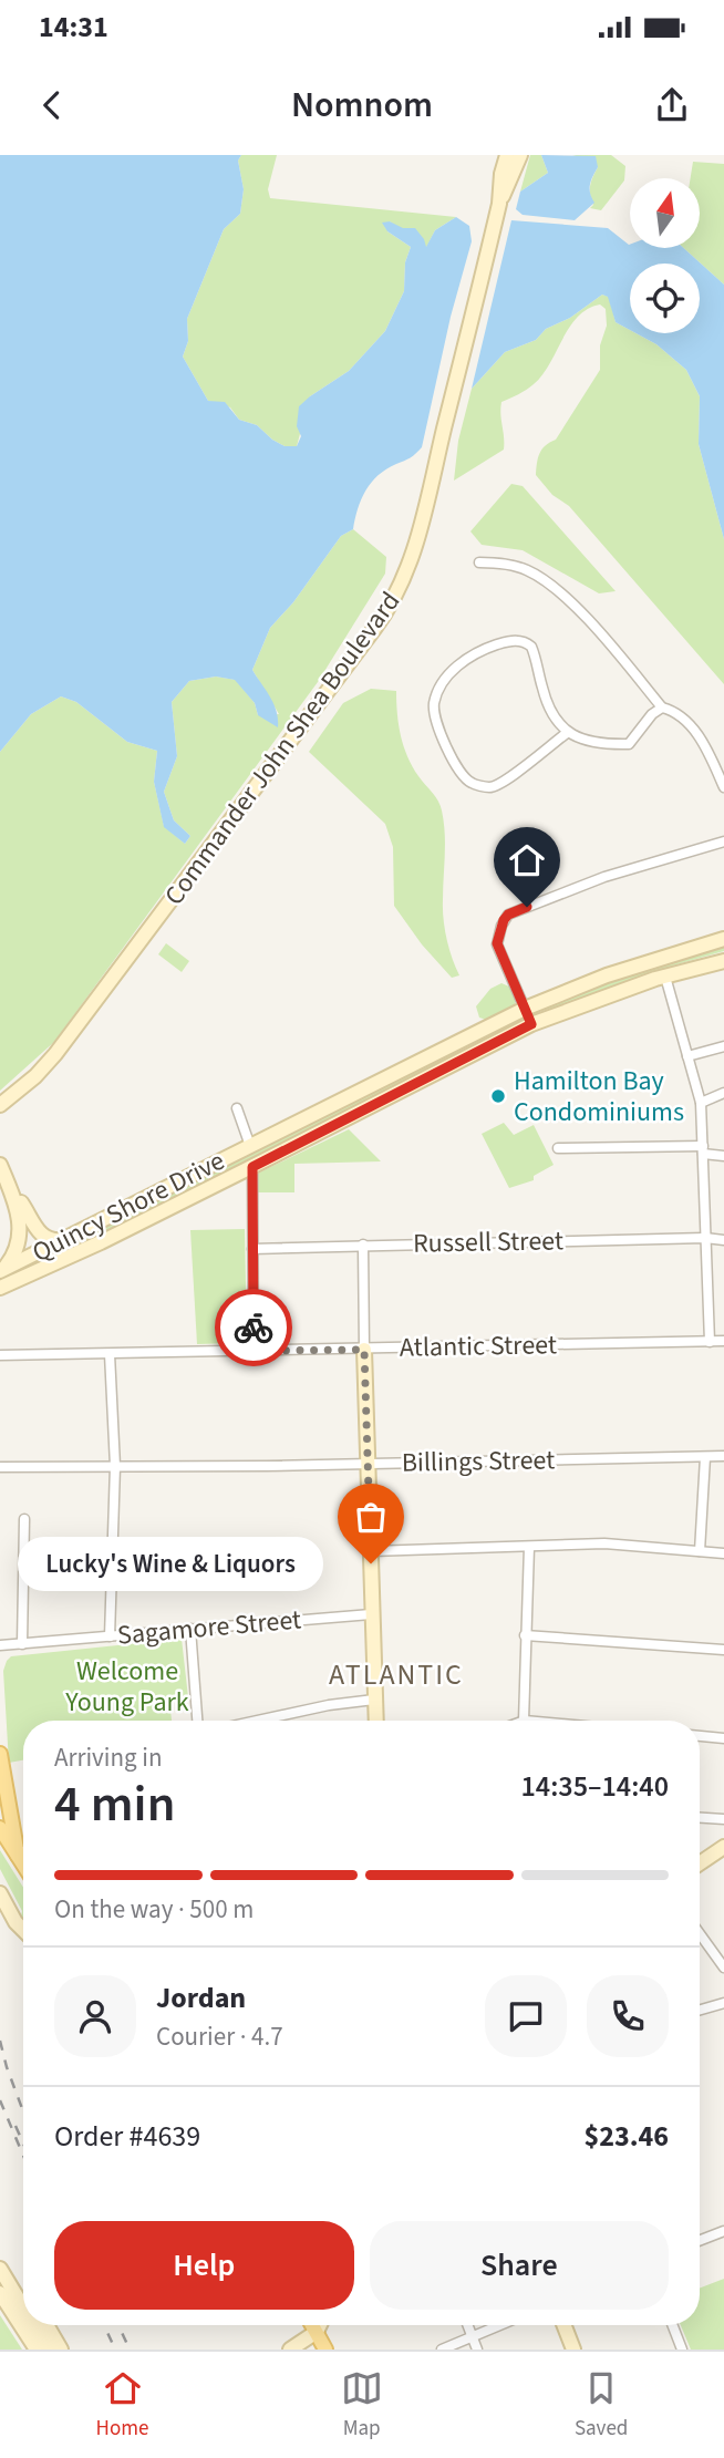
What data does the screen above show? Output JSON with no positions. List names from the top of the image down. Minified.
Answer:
{"streets":{"main road":["Commander John Shea Boulevard","Quincy Shore Drive"],"street":["Russell Street","Atlantic Street","Billings Street","Sagamore Street"]},"districts":["ATLANTIC"],"parks":["Welcome Young Park"],"places":["Hamilton Bay Condominiums","Lucky's Wine & Liquors"],"north":"top","page":{"status":"14:31","header":"Nomnom","bubble":"Lucky's Wine & Liquors","heading":["4 min","Arriving in","14:35–14:40"],"panel":["Jordan","Courier · 4.7","Order #4639","$23.46"],"bar":"On the way · 500 m","buttons":["Help","Share"],"tabs":["Home","Map","Saved"]}}
